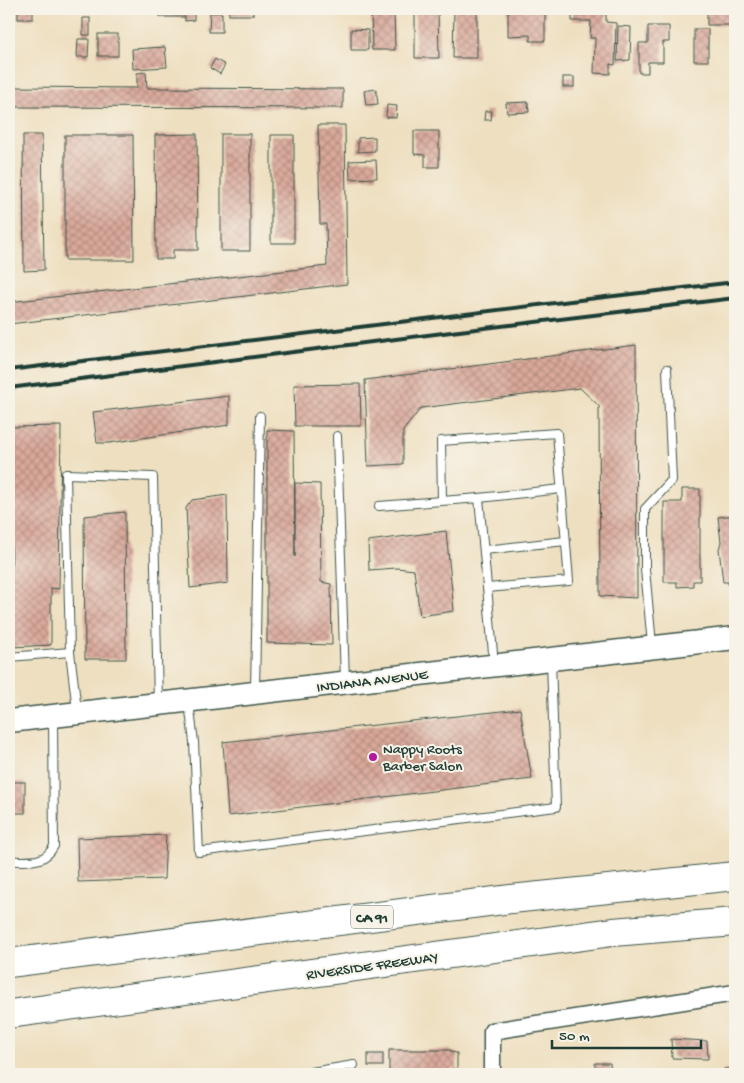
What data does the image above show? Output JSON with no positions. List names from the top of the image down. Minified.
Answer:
{"streets":{"highway":["CA 91","RIVERSIDE FREEWAY"],"main road":["INDIANA AVENUE"]},"places":["Nappy Roots Barber Salon"],"scale_bar":"50 m"}
